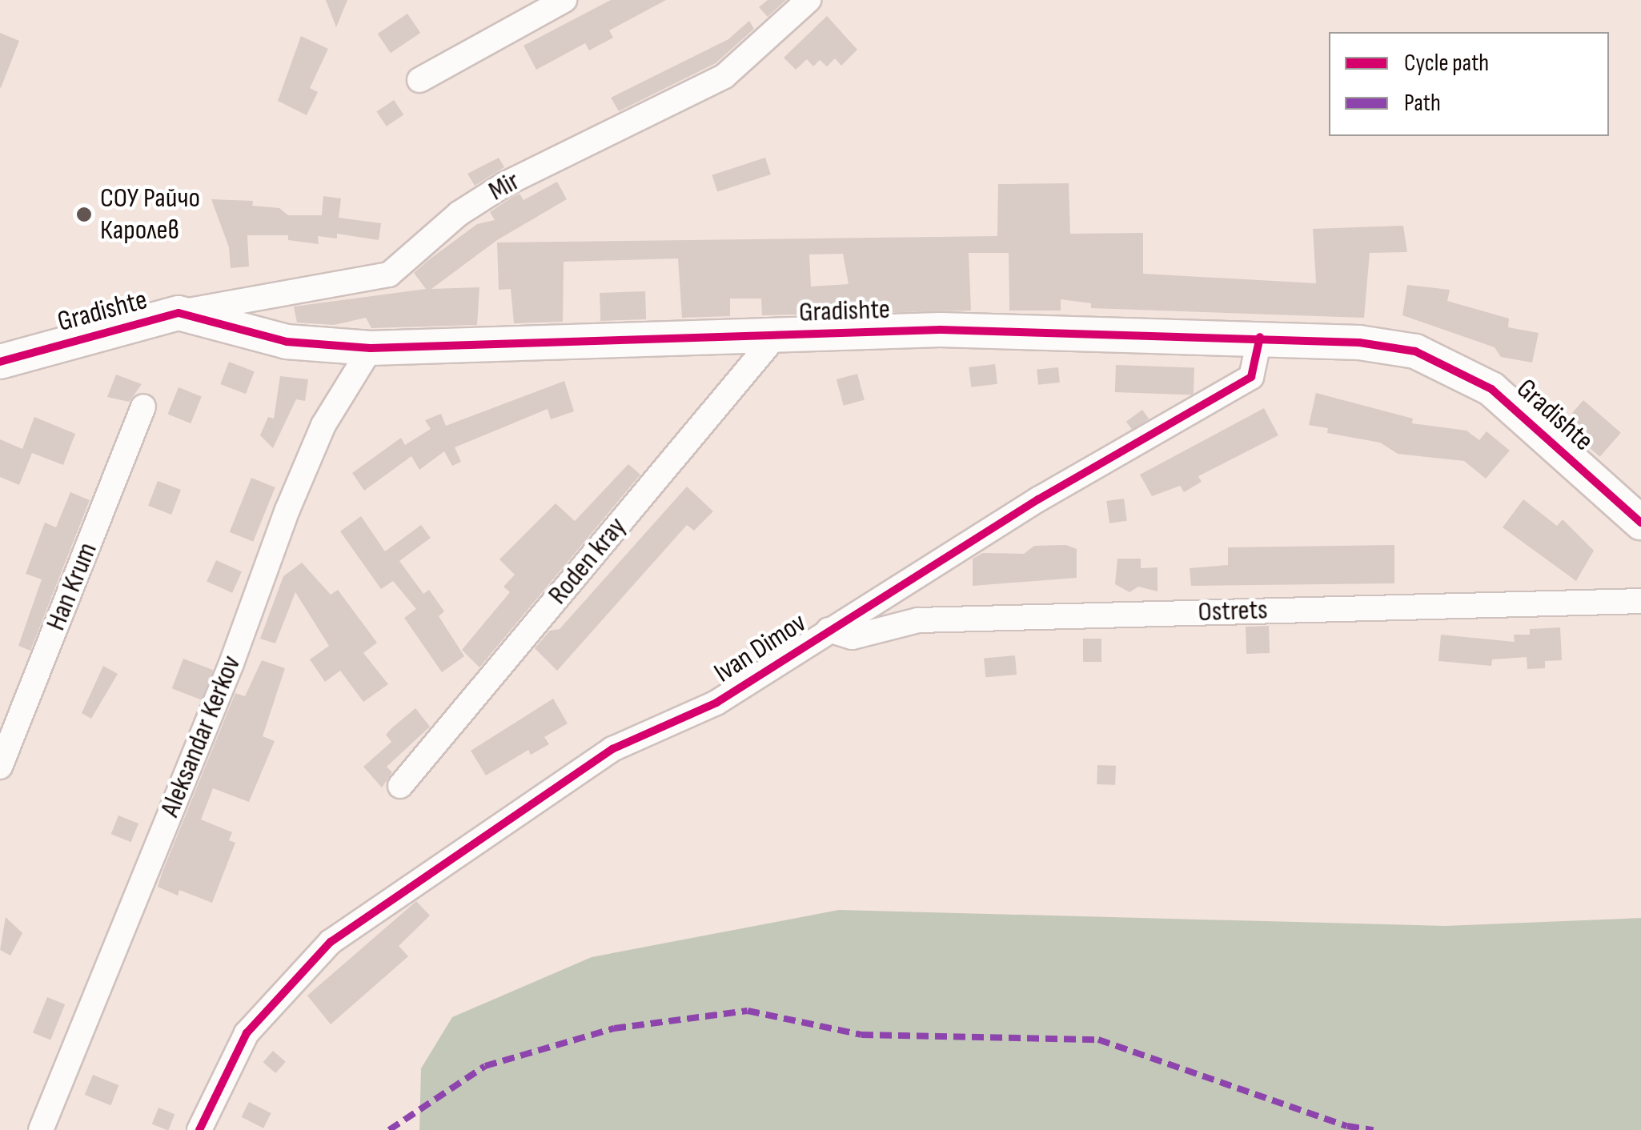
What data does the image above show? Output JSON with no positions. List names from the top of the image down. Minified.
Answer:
{"streets":{"street":["Mir","Gradishte","Roden kray","Han Krum","Ostrets","Ivan Dimov","Aleksandar Kerkov"]},"crossings":[["Mir","Gradishte"],["Gradishte","Roden kray"],["Gradishte","Ivan Dimov"],["Gradishte","Aleksandar Kerkov"],["Ostrets","Ivan Dimov"]],"places":["СОУ Райчо Каролев"],"legend":["Cycle path","Path"]}
